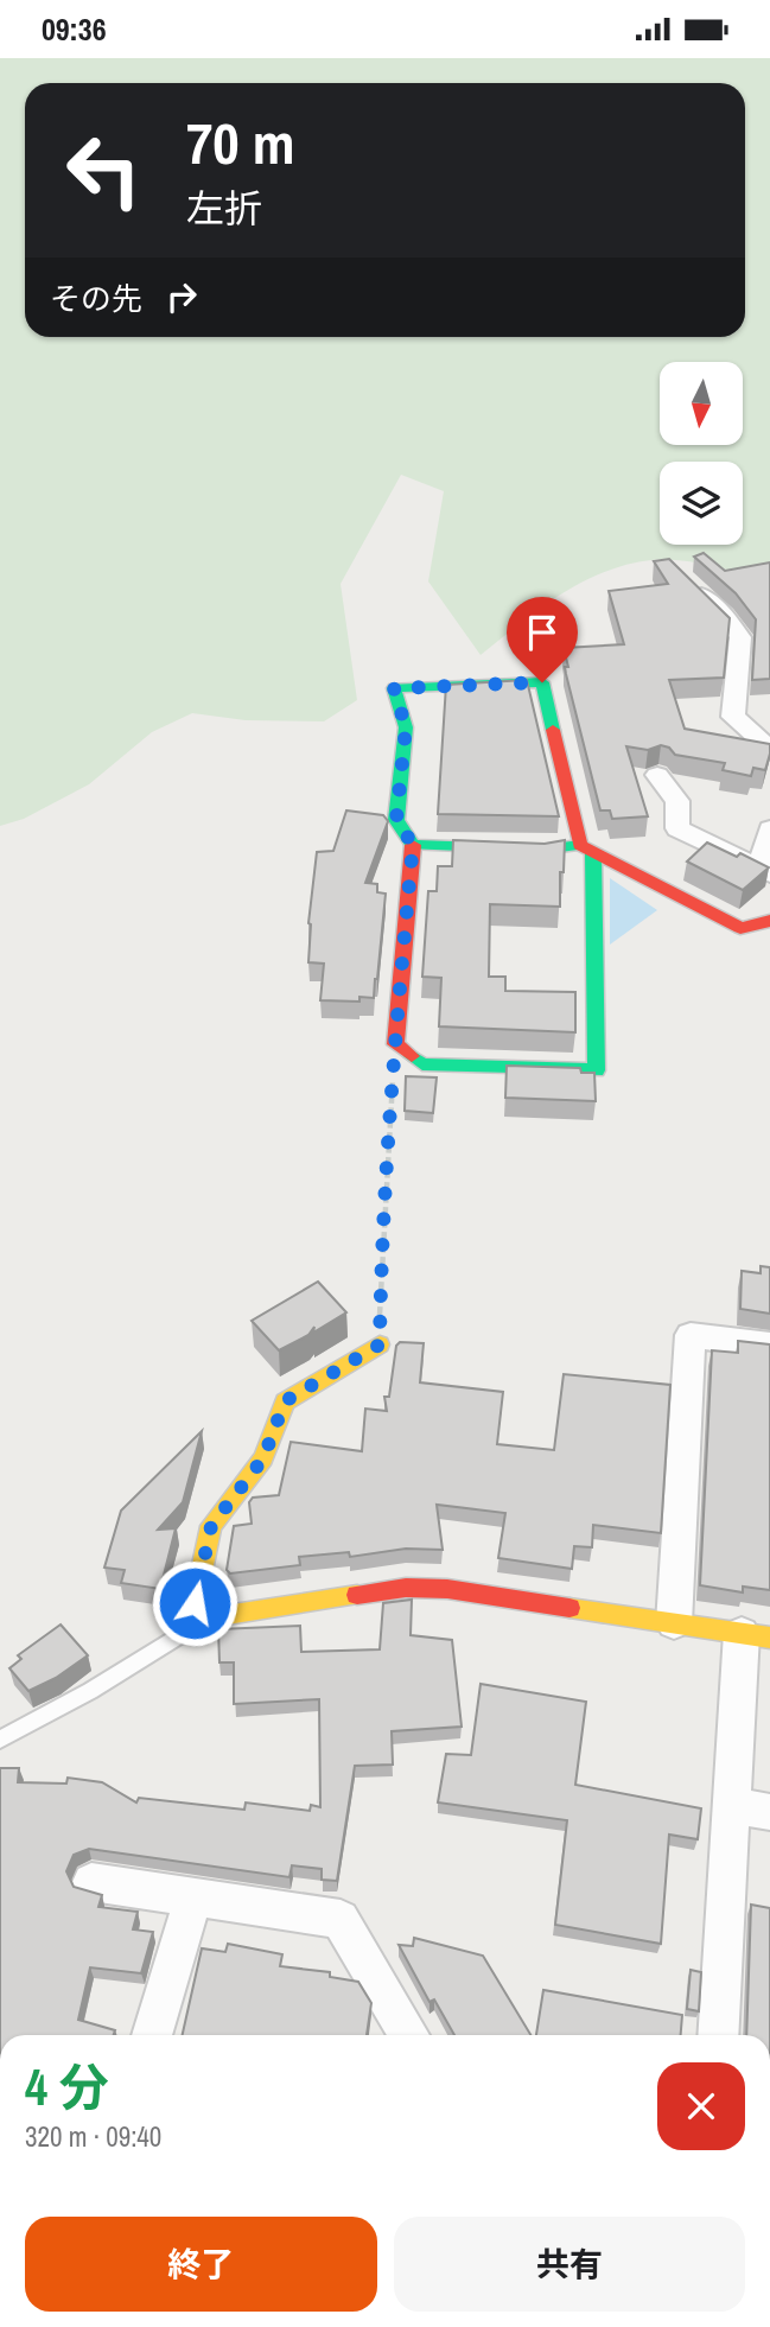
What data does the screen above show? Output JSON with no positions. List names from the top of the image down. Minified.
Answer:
{"north":"bottom","page":{"status":"09:36","turn":["70 m","左折"],"then":"その先","heading":["4 分","320 m · 09:40"],"buttons":["終了","共有"]}}
